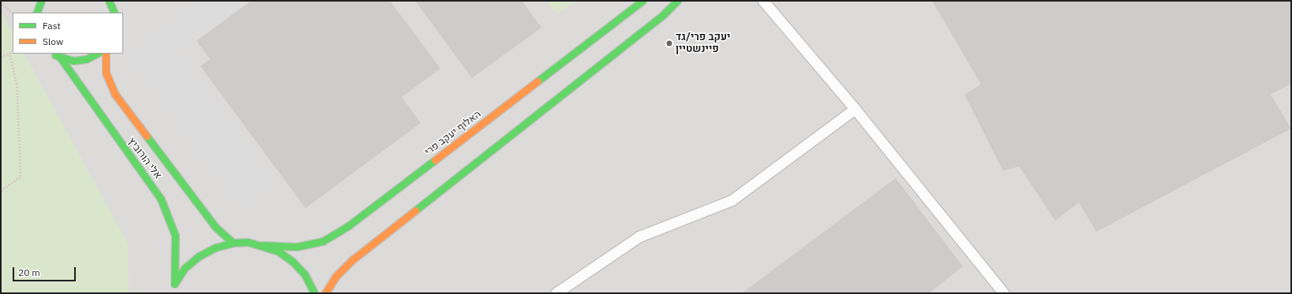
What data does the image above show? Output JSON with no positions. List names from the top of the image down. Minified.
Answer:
{"streets":{"street":["האלוף יעקב פרי","אלי הורוביץ"]},"crossings":[["האלוף יעקב פרי","אלי הורוביץ"]],"places":["יעקב פרי/גד פיינשטיין"],"legend":["Fast","Slow"],"scale_bar":"20 m"}
